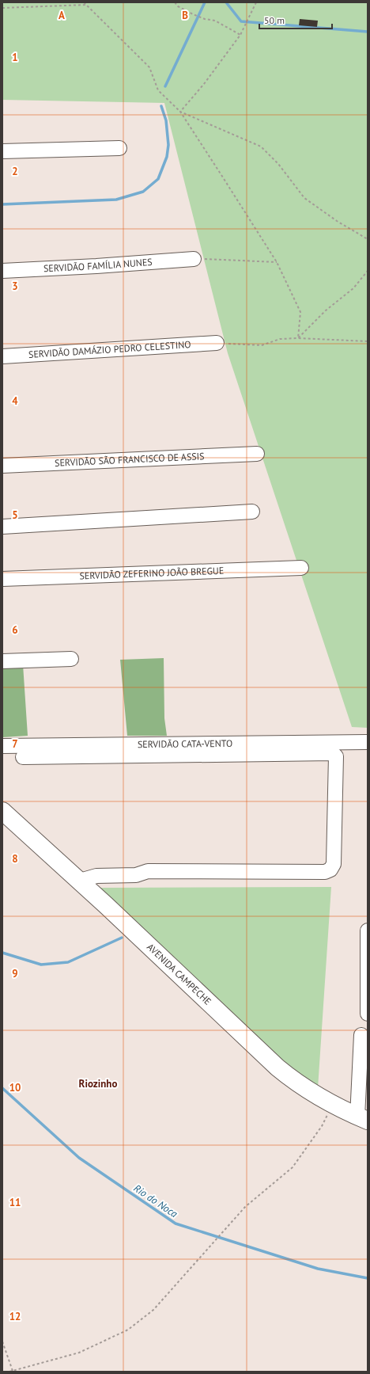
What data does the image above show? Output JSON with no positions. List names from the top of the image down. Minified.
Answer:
{"streets":{"main road":["AVENIDA CAMPECHE"],"street":["SERVIDÃO FAMÍLIA NUNES","SERVIDÃO DAMÁZIO PEDRO CELESTINO","SERVIDÃO SÃO FRANCISCO DE ASSIS","SERVIDÃO ZEFERINO JOÃO BREGUE","SERVIDÃO CATA-VENTO"]},"districts":["Riozinho"],"water":["Rio do Noca"],"scale_bar":"50 m","grid":{"columns":["A","B"],"rows":["1","2","3","4","5","6","7","8","9","10","11","12"]}}
